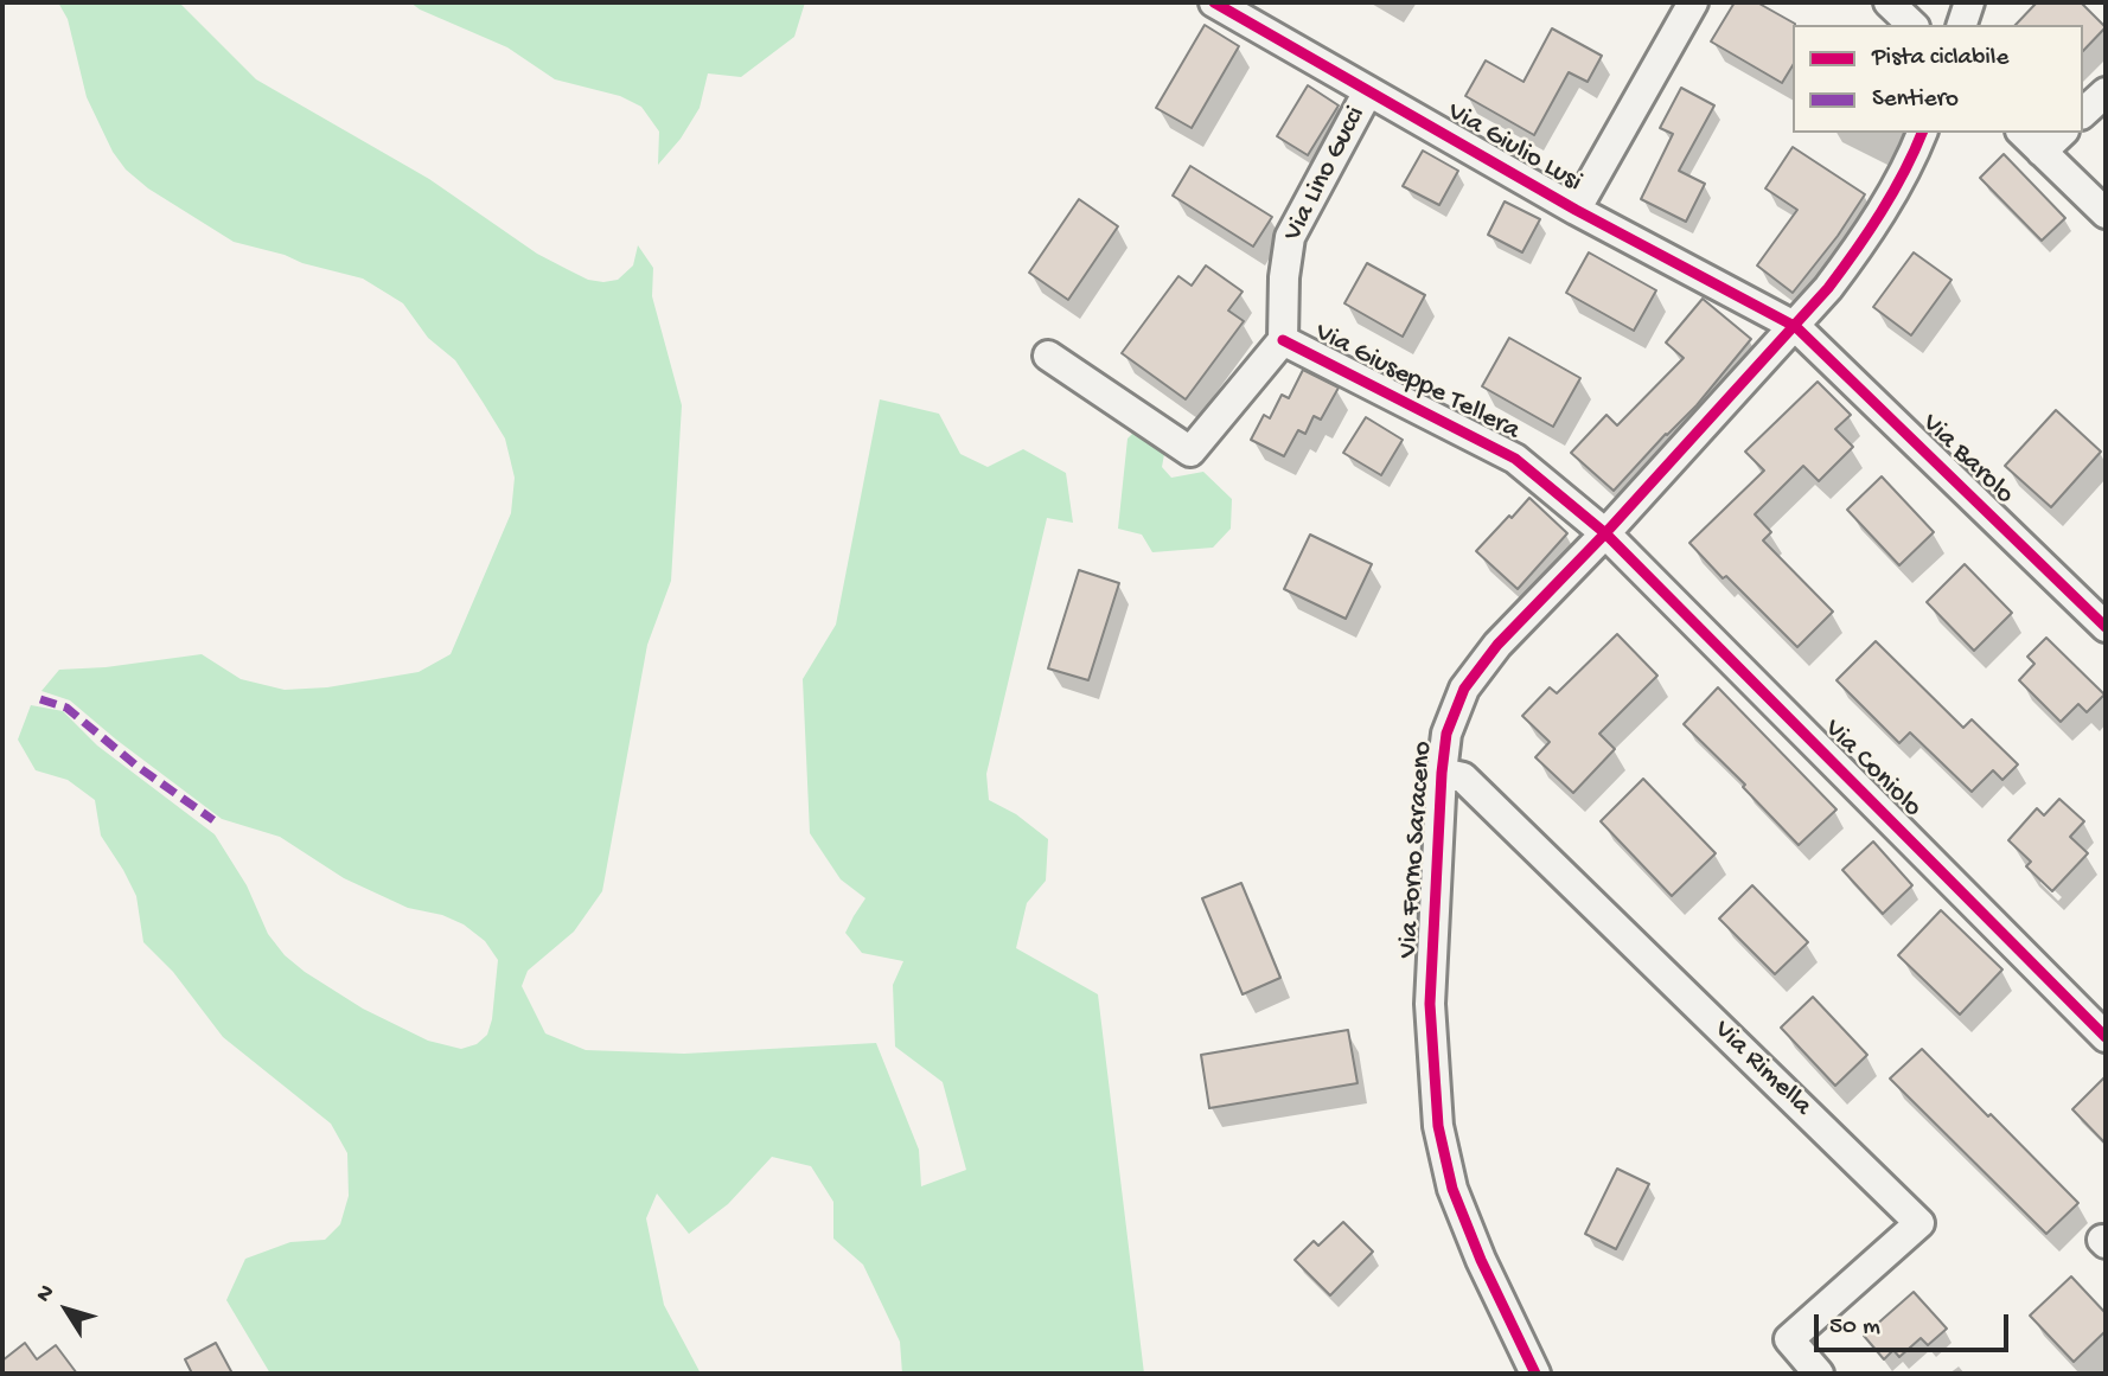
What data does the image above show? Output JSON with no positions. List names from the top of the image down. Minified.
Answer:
{"streets":{"street":["Via Giulio Lusi","Via Lino Gucci","Via Giuseppe Tellera","Via Barolo","Via Coniolo","Via Forno Saraceno","Via Rimella"]},"crossings":[["Via Giulio Lusi","Via Lino Gucci"],["Via Giulio Lusi","Via Barolo"],["Via Giulio Lusi","Via Forno Saraceno"],["Via Lino Gucci","Via Giuseppe Tellera"],["Via Giuseppe Tellera","Via Coniolo"],["Via Giuseppe Tellera","Via Forno Saraceno"],["Via Barolo","Via Forno Saraceno"],["Via Coniolo","Via Forno Saraceno"],["Via Forno Saraceno","Via Rimella"]],"legend":["Pista ciclabile","Sentiero"],"scale_bar":"50 m","north":"top left"}
